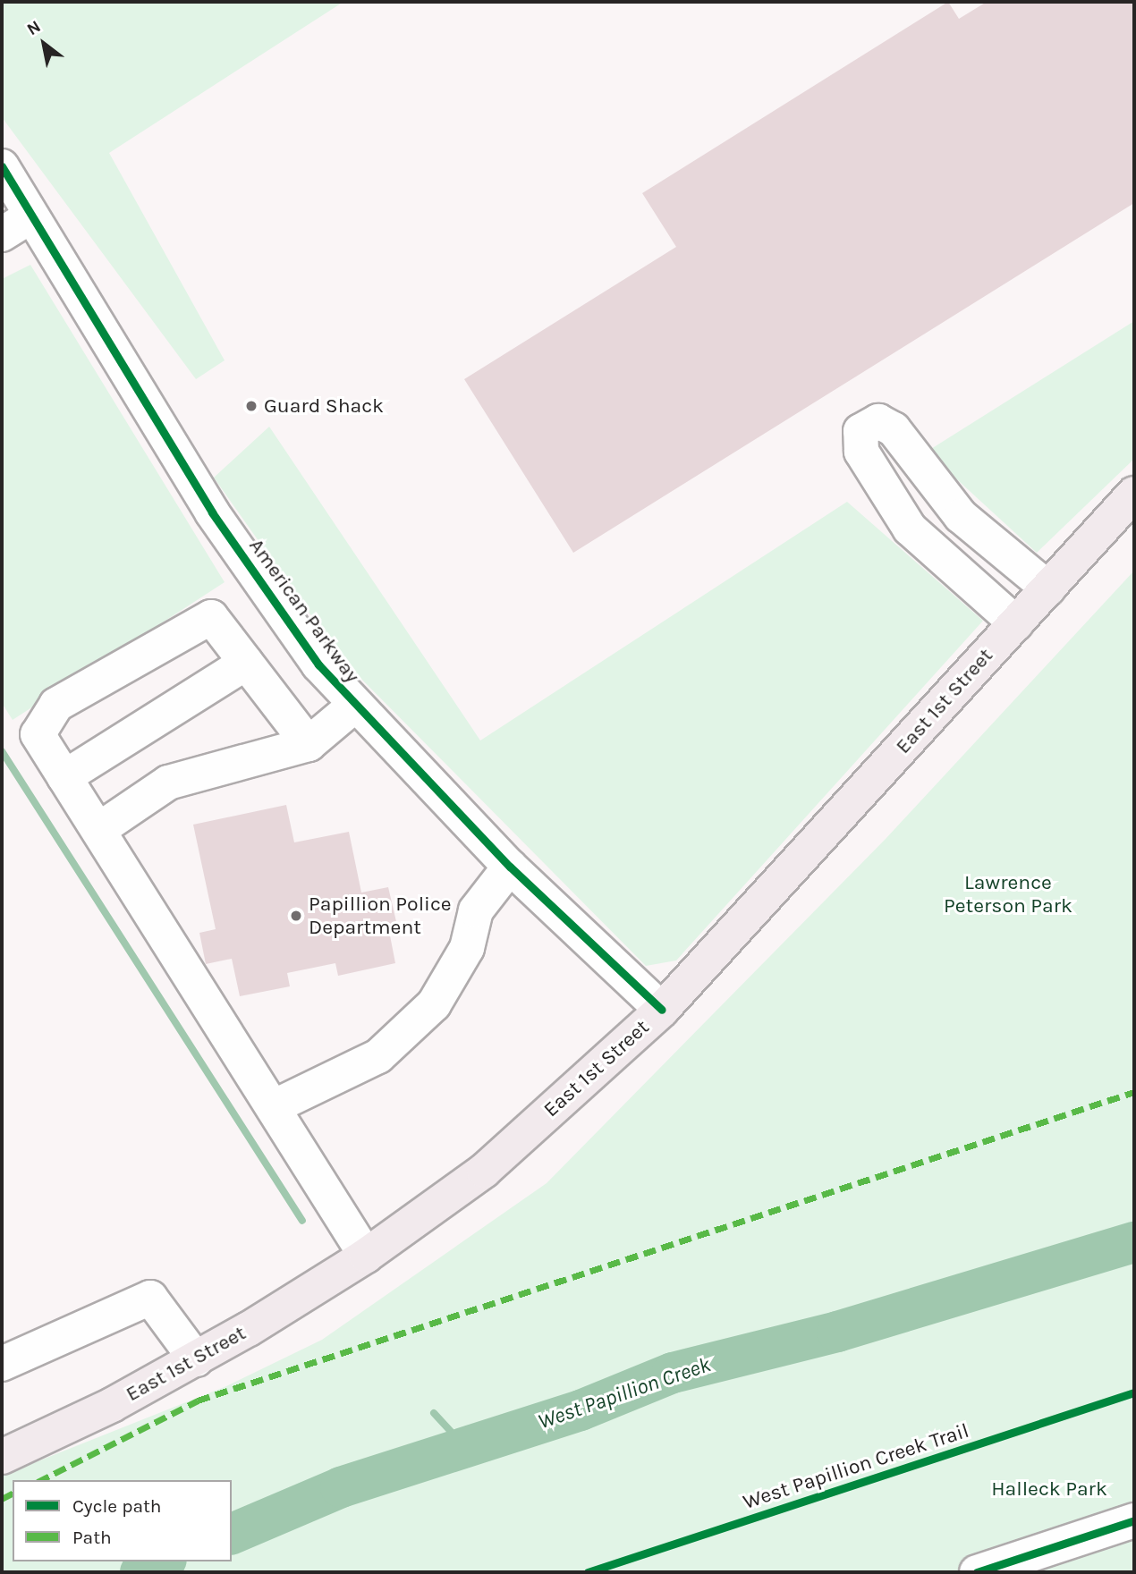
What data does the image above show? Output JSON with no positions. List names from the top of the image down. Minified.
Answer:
{"streets":{"main road":["East 1st Street"],"street":["American Parkway"],"cycle path":["West Papillion Creek Trail"]},"crossings":[["American Parkway","East 1st Street"]],"water":["West Papillion Creek"],"parks":["Lawrence Peterson Park","Halleck Park"],"places":["Guard Shack","Papillion Police Department"],"legend":["Cycle path","Path"],"north":"top left"}
